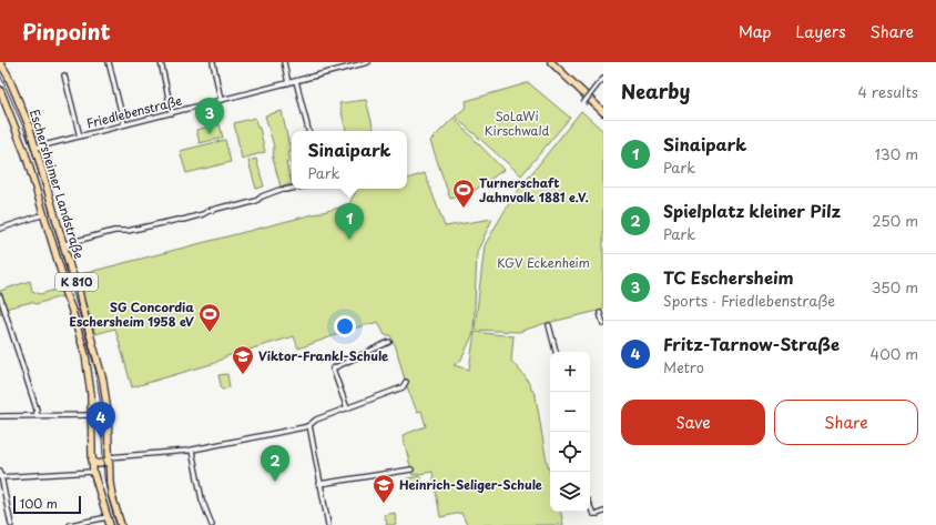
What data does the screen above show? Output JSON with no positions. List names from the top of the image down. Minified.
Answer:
{"streets":{"main road":["Eschersheimer Landstraße","K 810"],"street":["Friedlebenstraße"]},"crossings":[["Friedlebenstraße","Eschersheimer Landstraße"]],"parks":["SoLaWi Kirschwald","KGV Eckenheim"],"places":{"sports":["Turnerschaft Jahnvolk 1881 e.V.","SG Concordia Eschersheim 1958 eV"],"school or university":["Viktor-Frankl-Schule","Heinrich-Seliger-Schule"]},"scale_bar":"100 m","page":{"header":"Pinpoint","nav":["Map","Layers","Share"],"heading":["Nearby","4 results"],"pins":["3","1","4","2"],"list":[{"mark":"1","name":"Sinaipark","note":"Park","value":"130 m"},{"mark":"2","name":"Spielplatz kleiner Pilz","note":"Park","value":"250 m"},{"mark":"3","name":"TC Eschersheim","note":"Sports · Friedlebenstraße","value":"350 m"},{"mark":"4","name":"Fritz-Tarnow-Straße","note":"Metro","value":"400 m"}],"popup":["Sinaipark","Park"],"map_buttons":["+","−"],"buttons":["Save","Share"],"scale":"100 m"}}
